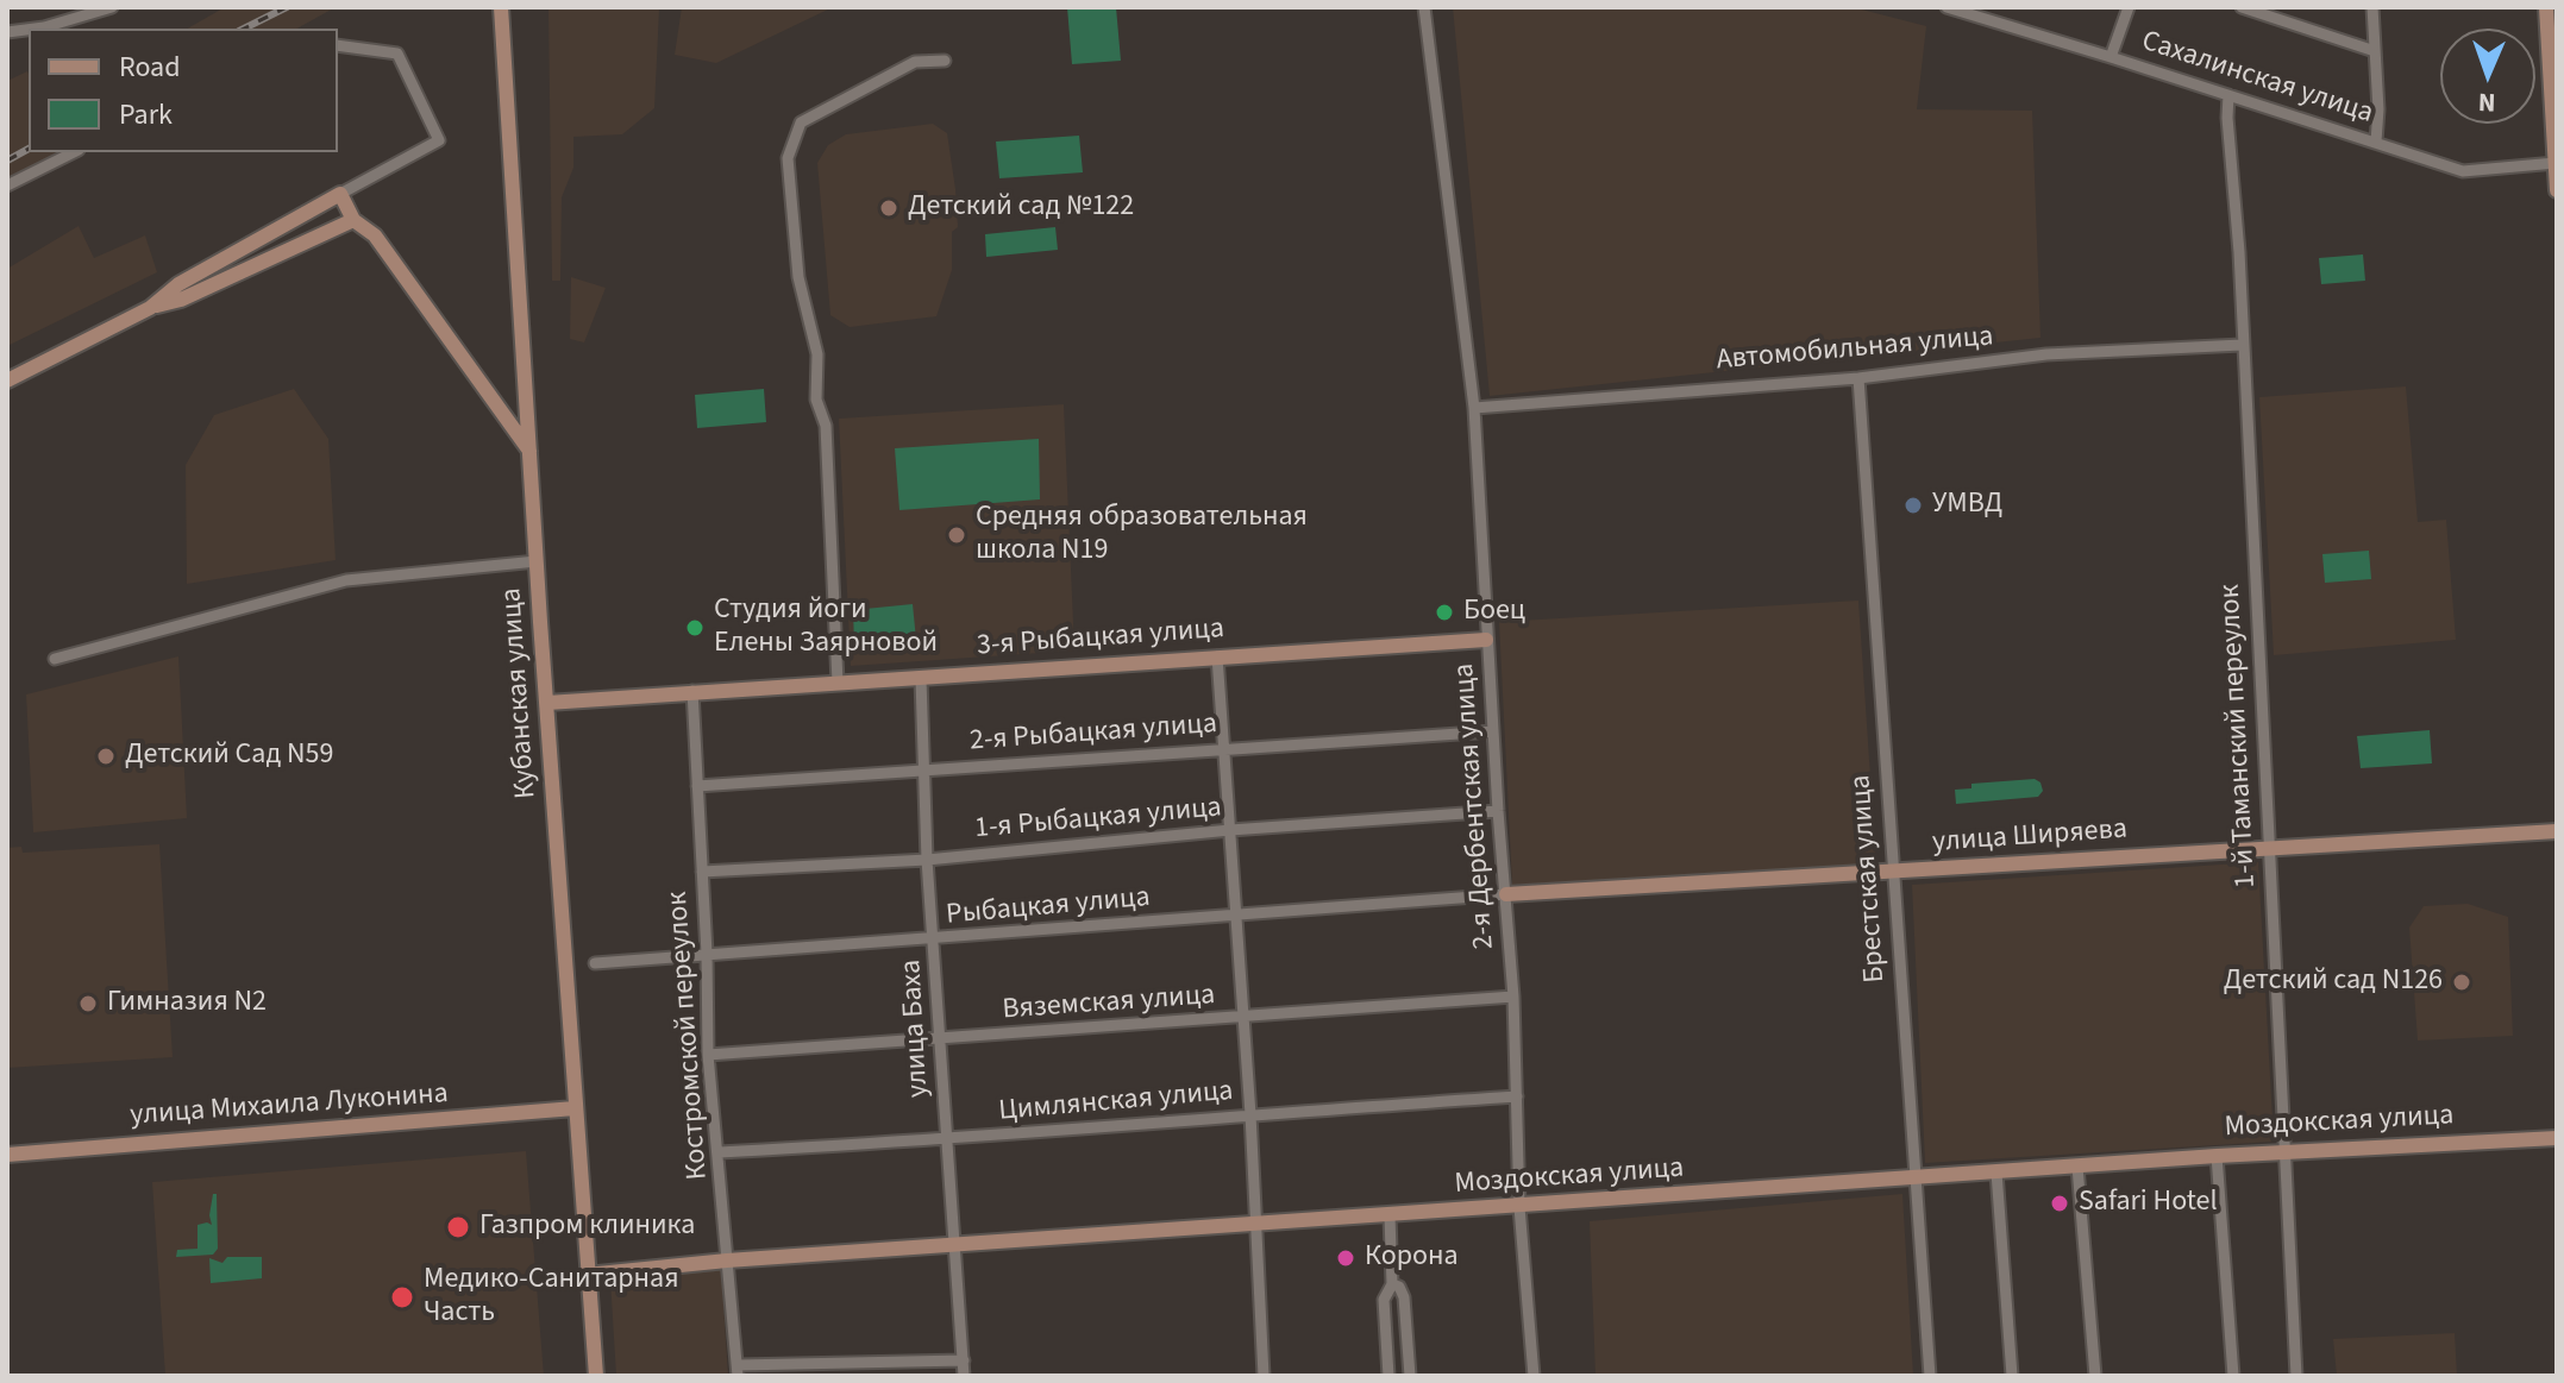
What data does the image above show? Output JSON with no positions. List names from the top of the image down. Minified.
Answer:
{"streets":{"main road":["3-я Рыбацкая улица","Кубанская улица","улица Ширяева","улица Михаила Луконина","Моздокская улица"],"street":["Сахалинская улица","Автомобильная улица","2-я Рыбацкая улица","1-й Таманский переулок","2-я Дербентская улица","1-я Рыбацкая улица","Брестская улица","Рыбацкая улица","Вяземская улица","улица Баха","Костромской переулок","Цимлянская улица"]},"crossings":[["Сахалинская улица","1-й Таманский переулок"],["Автомобильная улица","1-й Таманский переулок"],["Автомобильная улица","2-я Дербентская улица"],["Автомобильная улица","Брестская улица"],["3-я Рыбацкая улица","Кубанская улица"],["3-я Рыбацкая улица","2-я Дербентская улица"],["3-я Рыбацкая улица","улица Баха"],["3-я Рыбацкая улица","Костромской переулок"],["Кубанская улица","улица Михаила Луконина"],["Кубанская улица","Моздокская улица"],["2-я Рыбацкая улица","2-я Дербентская улица"],["2-я Рыбацкая улица","улица Баха"],["2-я Рыбацкая улица","Костромской переулок"],["1-й Таманский переулок","улица Ширяева"],["1-й Таманский переулок","Моздокская улица"],["2-я Дербентская улица","1-я Рыбацкая улица"],["2-я Дербентская улица","улица Ширяева"],["2-я Дербентская улица","Рыбацкая улица"],["2-я Дербентская улица","Вяземская улица"],["2-я Дербентская улица","Цимлянская улица"],["2-я Дербентская улица","Моздокская улица"],["1-я Рыбацкая улица","улица Баха"],["1-я Рыбацкая улица","Костромской переулок"],["улица Ширяева","Брестская улица"],["улица Ширяева","Рыбацкая улица"],["Брестская улица","Моздокская улица"],["Рыбацкая улица","улица Баха"],["Рыбацкая улица","Костромской переулок"],["Вяземская улица","улица Баха"],["Вяземская улица","Костромской переулок"],["улица Баха","Цимлянская улица"],["улица Баха","Моздокская улица"],["Костромской переулок","Цимлянская улица"],["Костромской переулок","Моздокская улица"]],"places":["Детский сад №122","УМВД","Средняя образовательная школа N19","Боец","Студия йоги Елены Заярновой","Детский Сад N59","Детский сад N126","Гимназия N2","Safari Hotel","Газпром клиника","Корона","Медико-Санитарная Часть"],"legend":["Road","Park"],"north":"bottom"}
